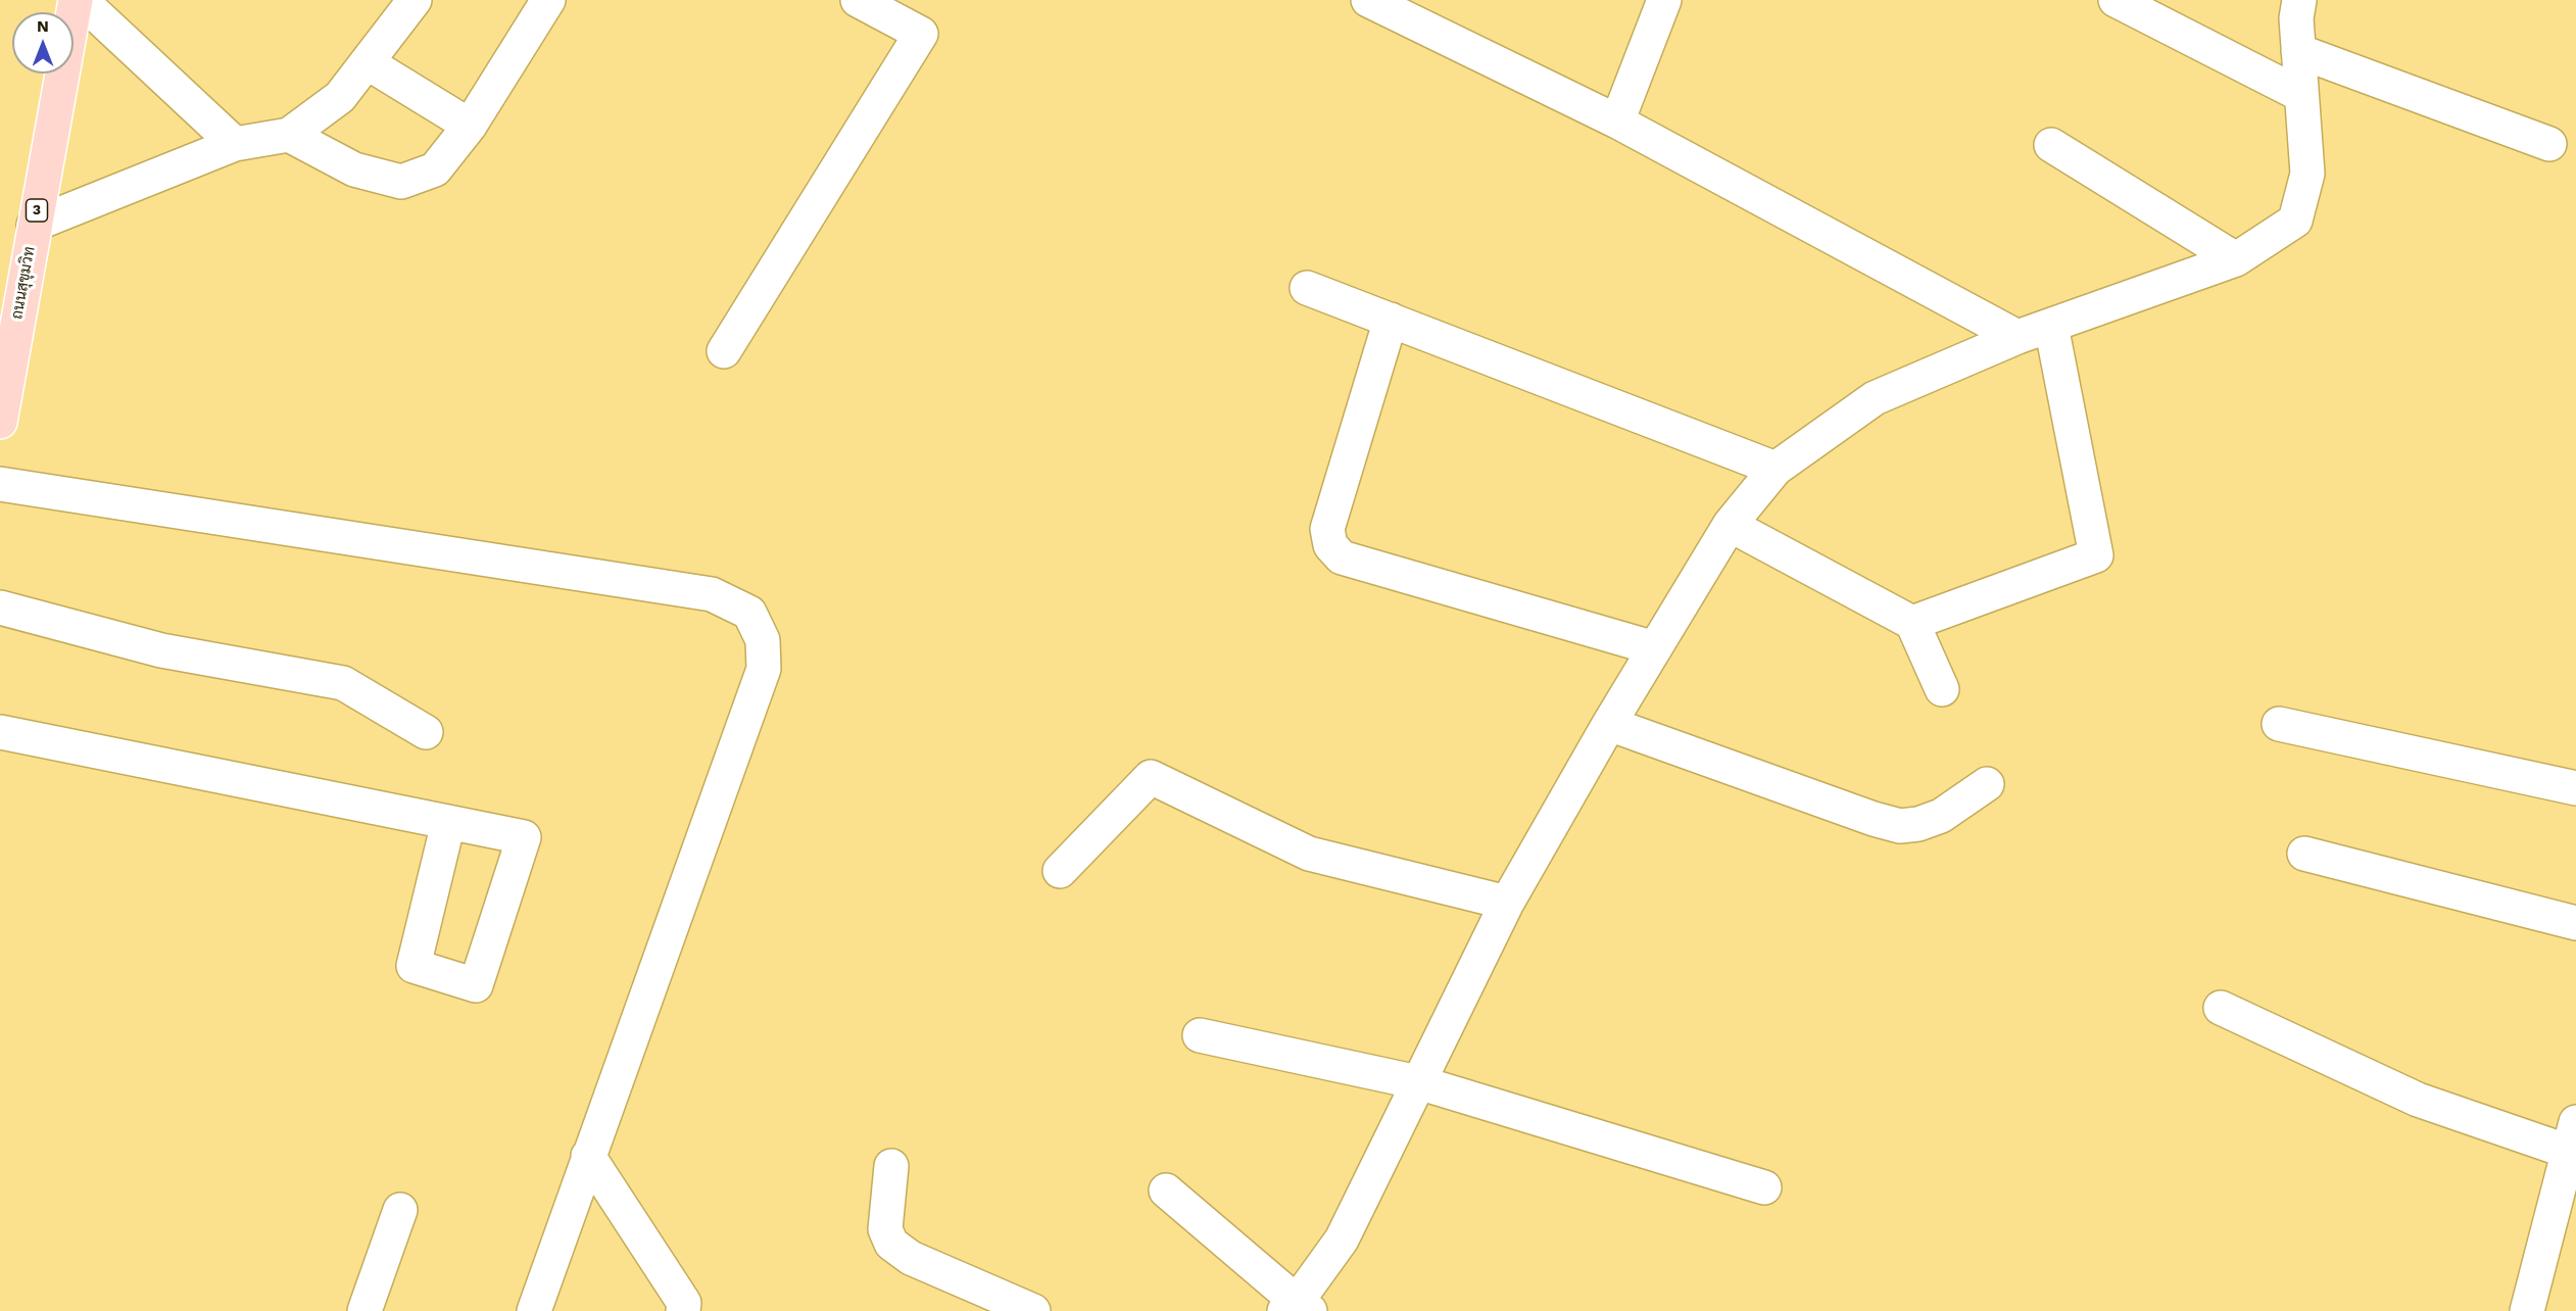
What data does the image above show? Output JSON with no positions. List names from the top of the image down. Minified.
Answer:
{"streets":{"main road":["3","ถนนสุขุมวิท"]},"north":"top"}
